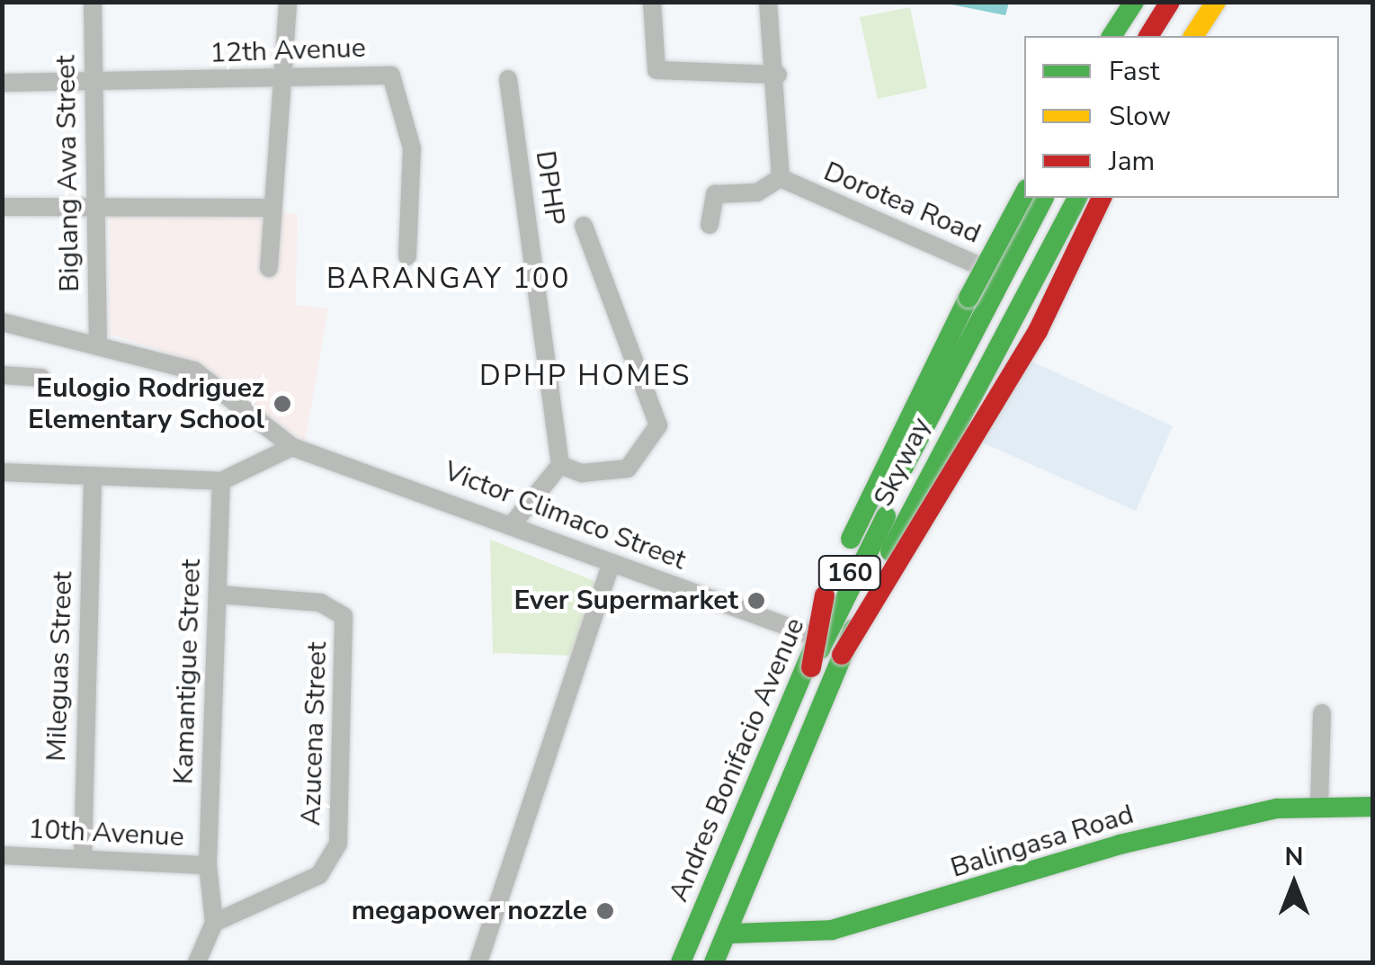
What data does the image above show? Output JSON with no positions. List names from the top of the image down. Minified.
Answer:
{"streets":{"main road":["Skyway","160","Andres Bonifacio Avenue","Balingasa Road"],"street":["12th Avenue","Biglang Awa Street","DPHP","Dorotea Road","Victor Climaco Street","Mileguas Street","Kamantigue Street","Azucena Street","10th Avenue"]},"crossings":[["12th Avenue","Biglang Awa Street"],["Biglang Awa Street","Victor Climaco Street"],["Dorotea Road","Andres Bonifacio Avenue"],["Skyway","160"],["Victor Climaco Street","Andres Bonifacio Avenue"],["160","Balingasa Road"],["Mileguas Street","10th Avenue"],["Kamantigue Street","Azucena Street"],["Kamantigue Street","10th Avenue"]],"districts":["BARANGAY 100","DPHP HOMES"],"places":["Eulogio Rodriguez Elementary School","Ever Supermarket","megapower nozzle"],"legend":["Fast","Slow","Jam"],"north":"top"}
